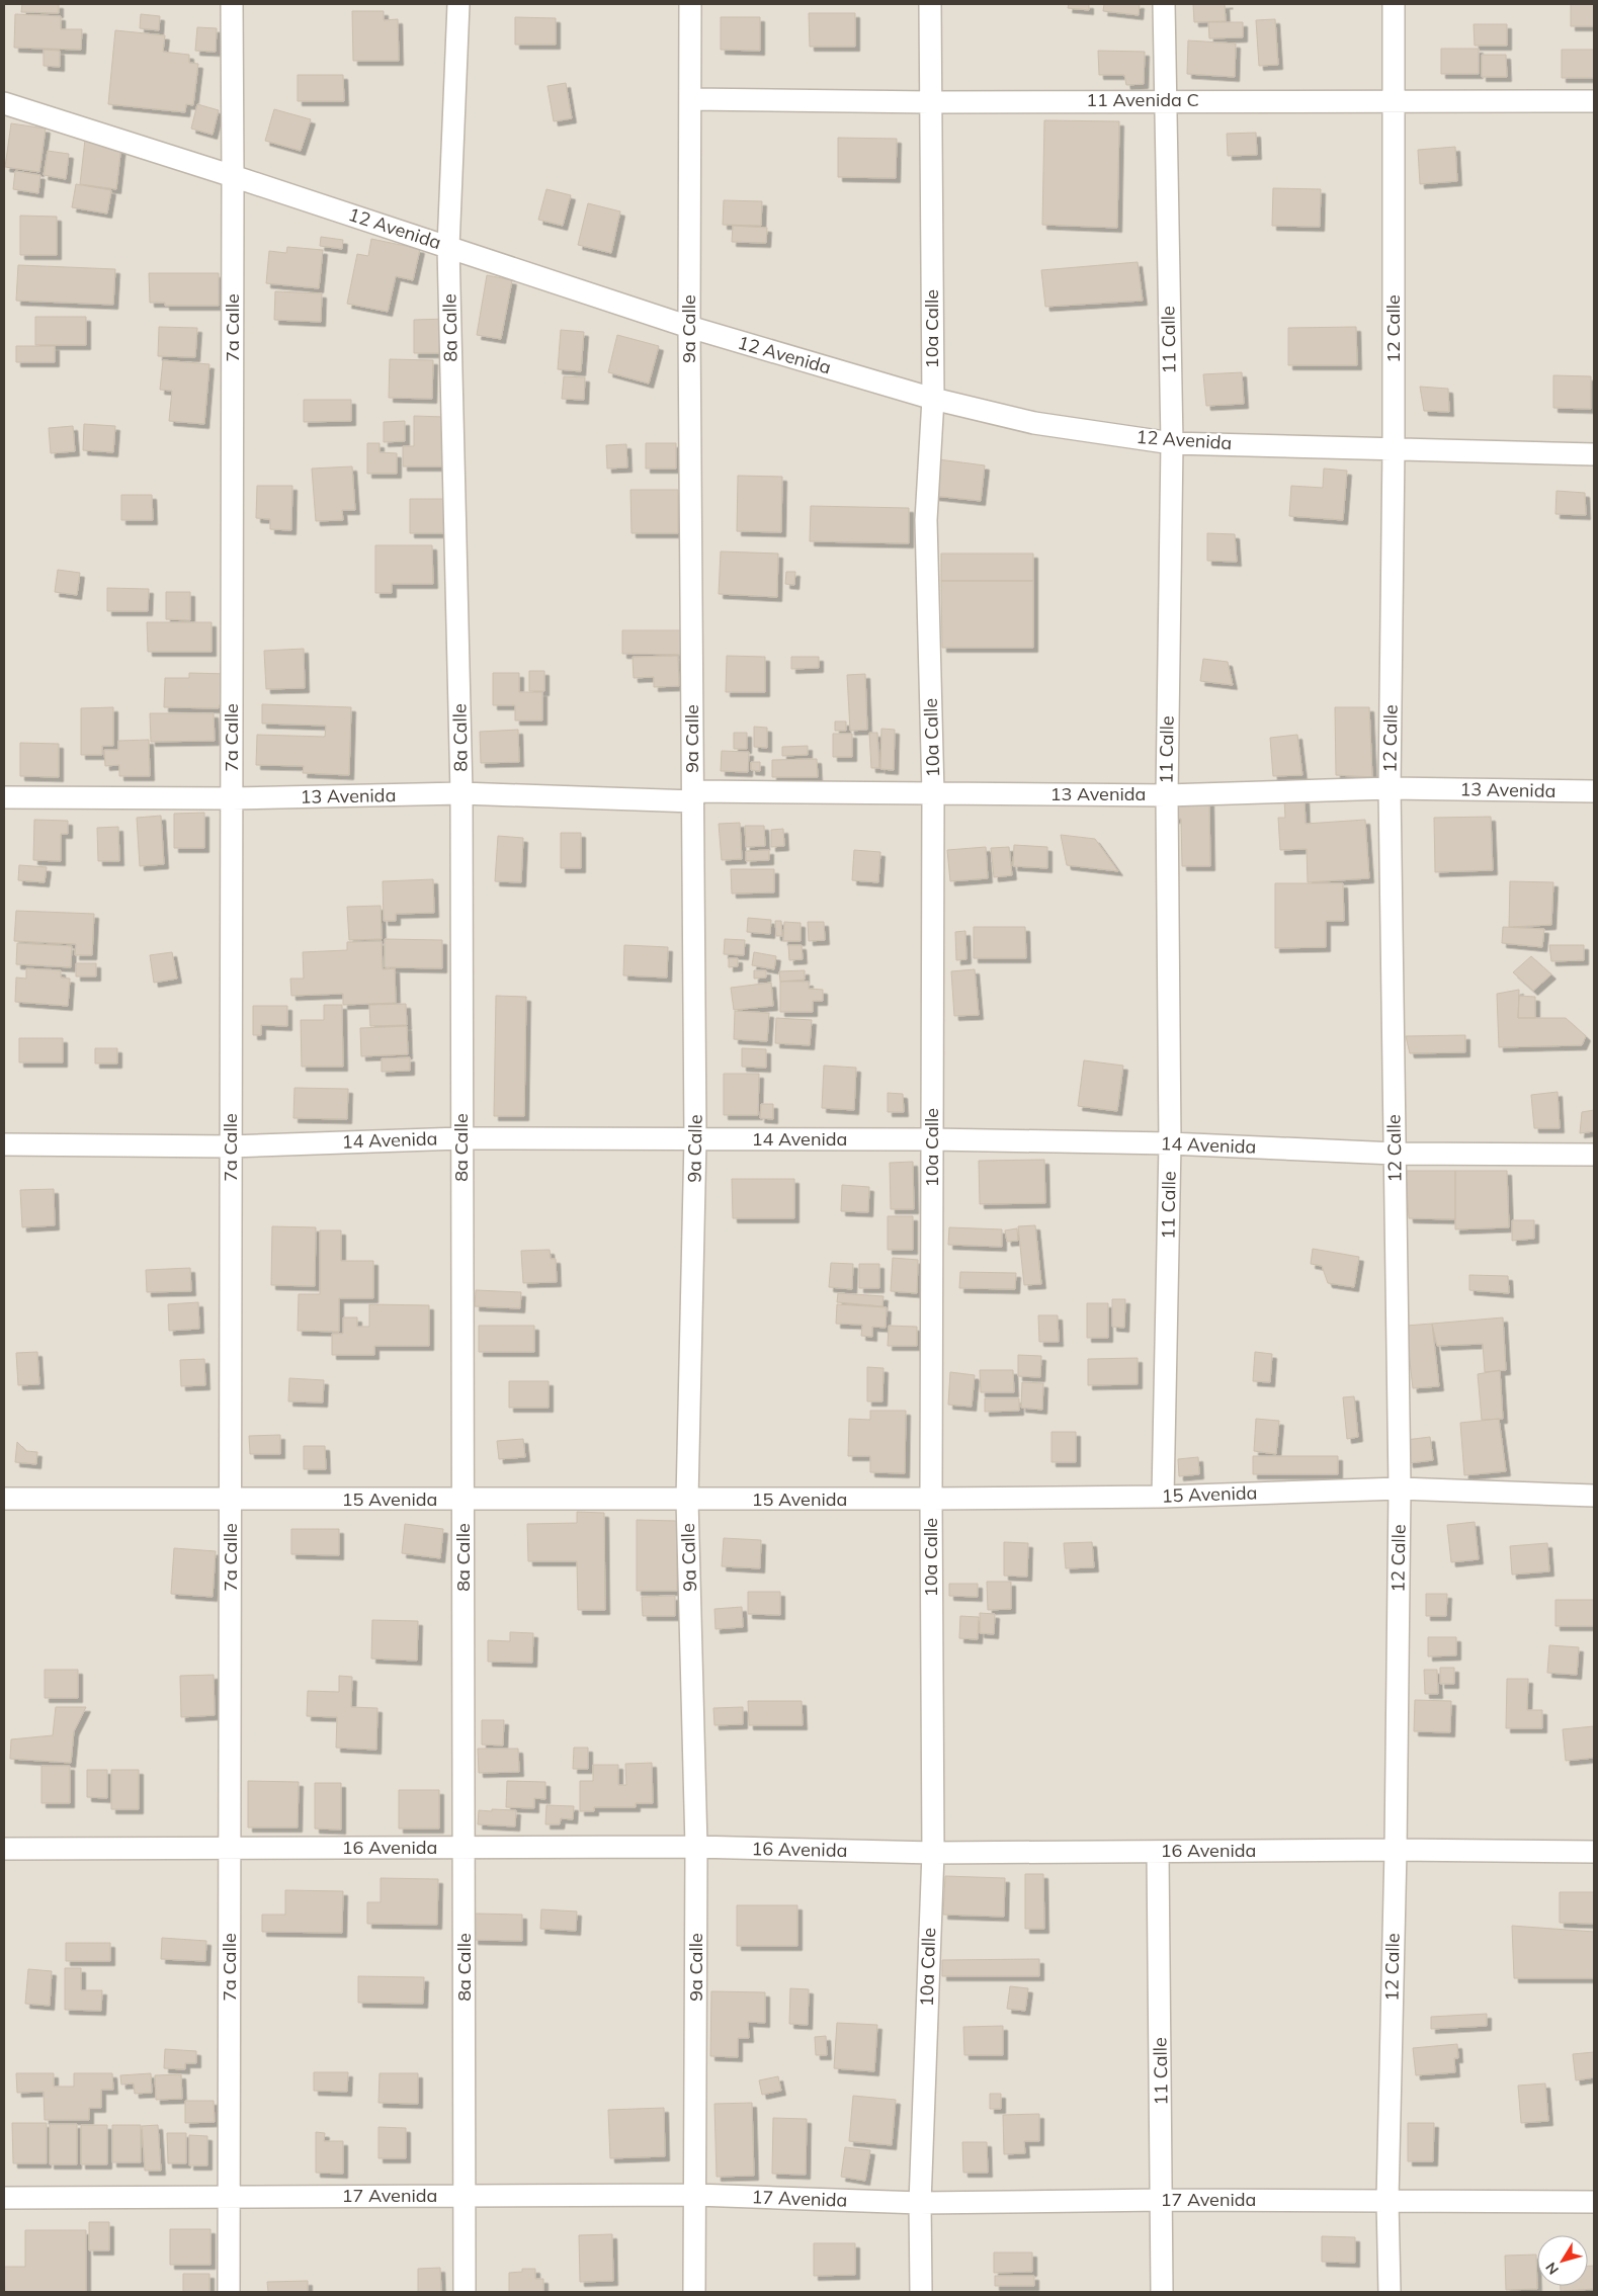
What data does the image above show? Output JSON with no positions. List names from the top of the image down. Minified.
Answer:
{"streets":{"street":["11 Avenida C","12 Avenida","7a Calle","8a Calle","9a Calle","10a Calle","12 Calle","11 Calle","13 Avenida","14 Avenida","15 Avenida","16 Avenida","17 Avenida"]},"crossings":[["11 Avenida C","9a Calle"],["11 Avenida C","10a Calle"],["11 Avenida C","12 Calle"],["11 Avenida C","11 Calle"],["12 Avenida","7a Calle"],["12 Avenida","8a Calle"],["12 Avenida","9a Calle"],["12 Avenida","10a Calle"],["12 Avenida","12 Calle"],["12 Avenida","11 Calle"],["7a Calle","13 Avenida"],["7a Calle","14 Avenida"],["7a Calle","15 Avenida"],["7a Calle","16 Avenida"],["7a Calle","17 Avenida"],["8a Calle","13 Avenida"],["8a Calle","14 Avenida"],["8a Calle","15 Avenida"],["8a Calle","16 Avenida"],["8a Calle","17 Avenida"],["9a Calle","13 Avenida"],["9a Calle","14 Avenida"],["9a Calle","15 Avenida"],["9a Calle","16 Avenida"],["9a Calle","17 Avenida"],["10a Calle","13 Avenida"],["10a Calle","14 Avenida"],["10a Calle","15 Avenida"],["10a Calle","16 Avenida"],["10a Calle","17 Avenida"],["12 Calle","13 Avenida"],["12 Calle","14 Avenida"],["12 Calle","15 Avenida"],["12 Calle","16 Avenida"],["12 Calle","17 Avenida"],["11 Calle","13 Avenida"],["11 Calle","14 Avenida"],["11 Calle","15 Avenida"],["11 Calle","16 Avenida"],["11 Calle","17 Avenida"]],"north":"bottom left"}
